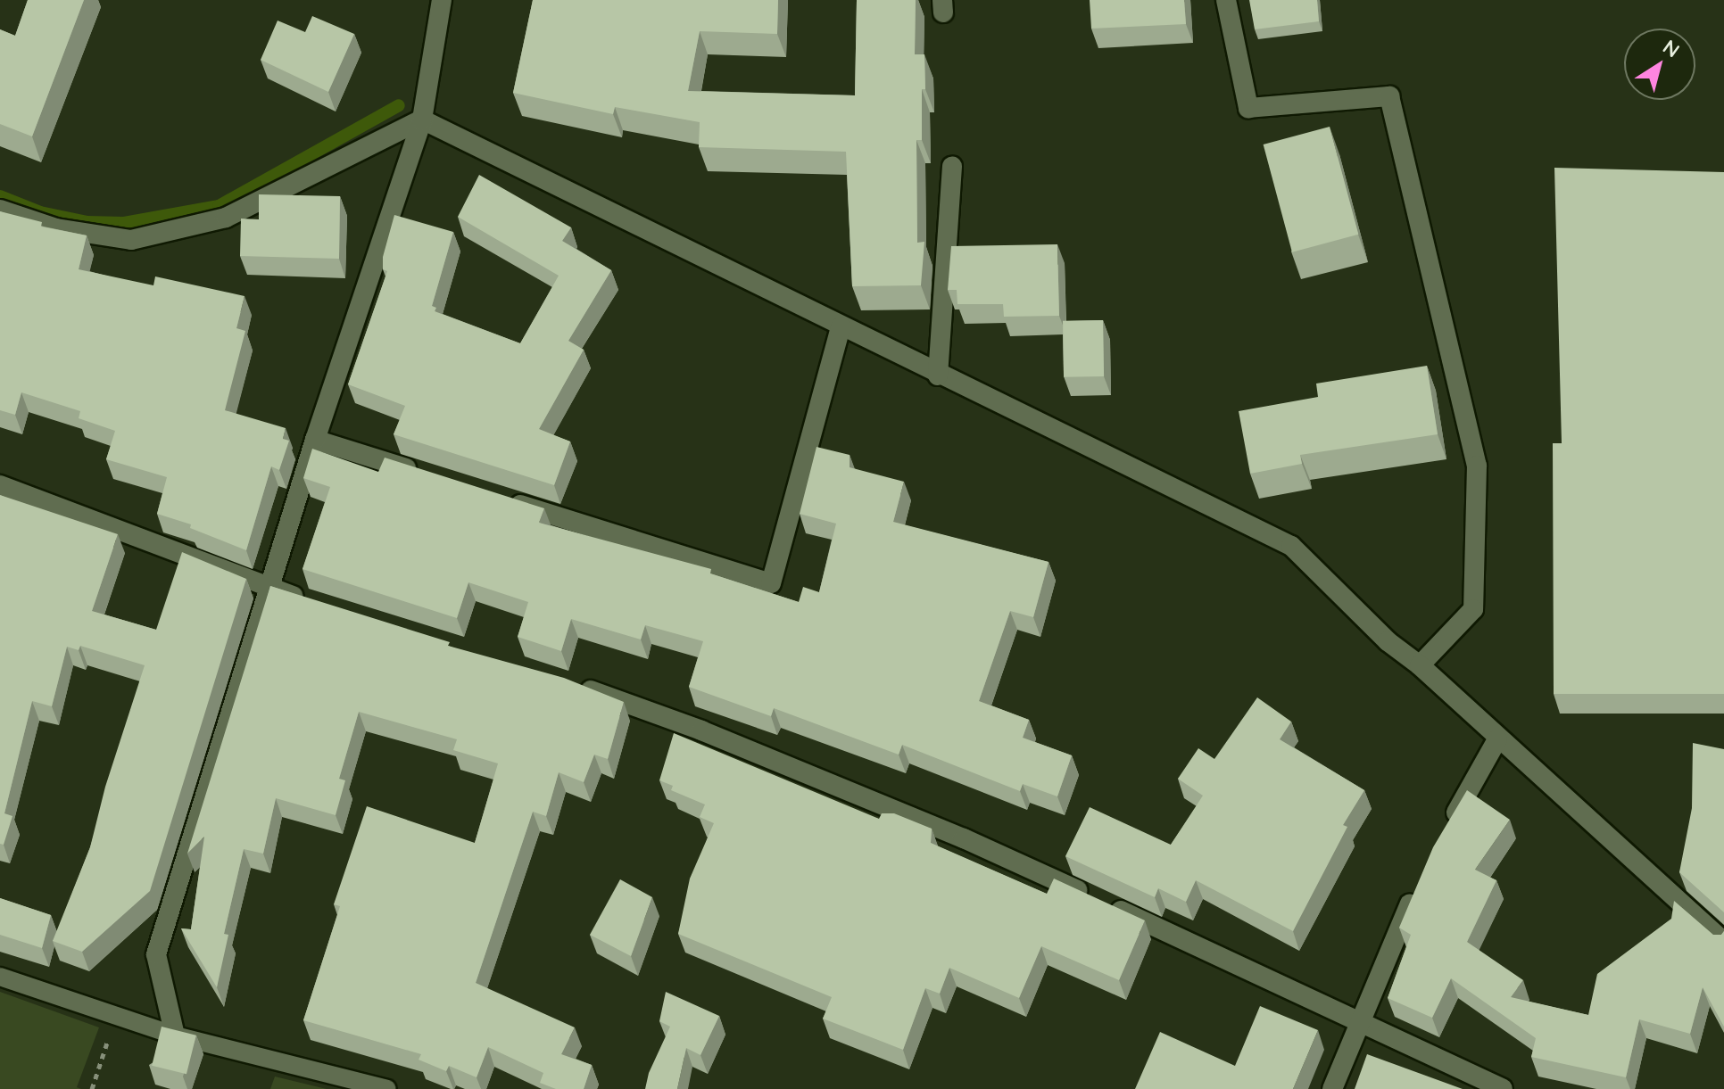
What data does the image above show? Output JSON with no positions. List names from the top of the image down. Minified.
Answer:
{"north":"top right"}
